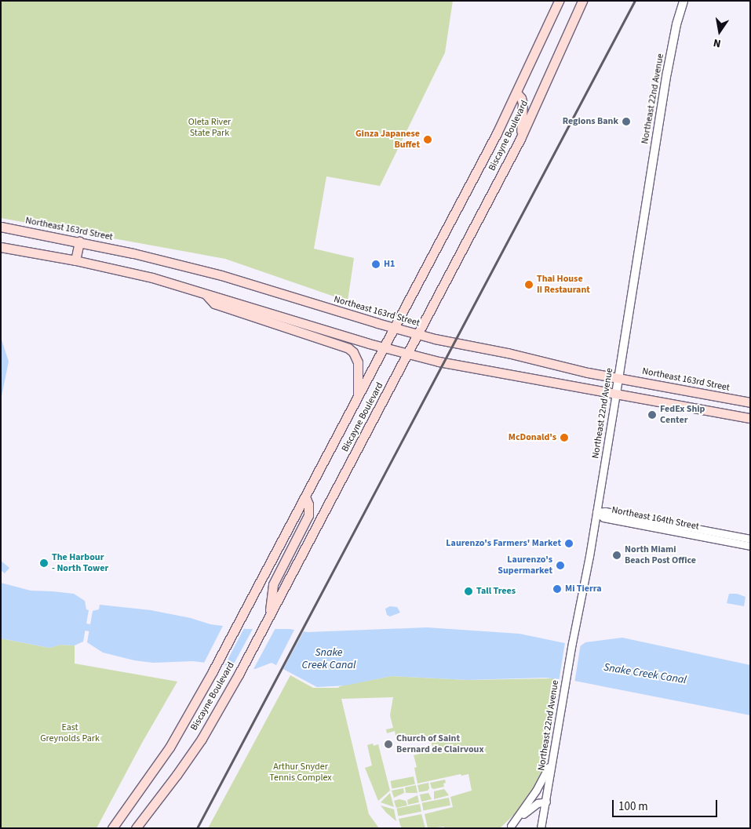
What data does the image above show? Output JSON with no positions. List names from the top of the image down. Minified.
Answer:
{"streets":{"main road":["Northeast 22nd Avenue","Biscayne Boulevard","Northeast 163rd Street"],"street":["Northeast 164th Street"]},"crossings":[["Northeast 22nd Avenue","Northeast 163rd Street"],["Northeast 22nd Avenue","Northeast 164th Street"],["Biscayne Boulevard","Northeast 163rd Street"]],"water":["Snake Creek Canal"],"parks":["Oleta River State Park","East Greynolds Park","Arthur Snyder Tennis Complex"],"places":["Regions Bank","Ginza Japanese Buffet","H1","Thai House II Restaurant","FedEx Ship Center","McDonald's","Laurenzo's Farmers' Market","North Miami Beach Post Office","The Harbour - North Tower","Laurenzo's Supermarket","Mi Tierra","Tall Trees","Church of Saint Bernard de Clairvoux"],"scale_bar":"100 m","north":"bottom"}
